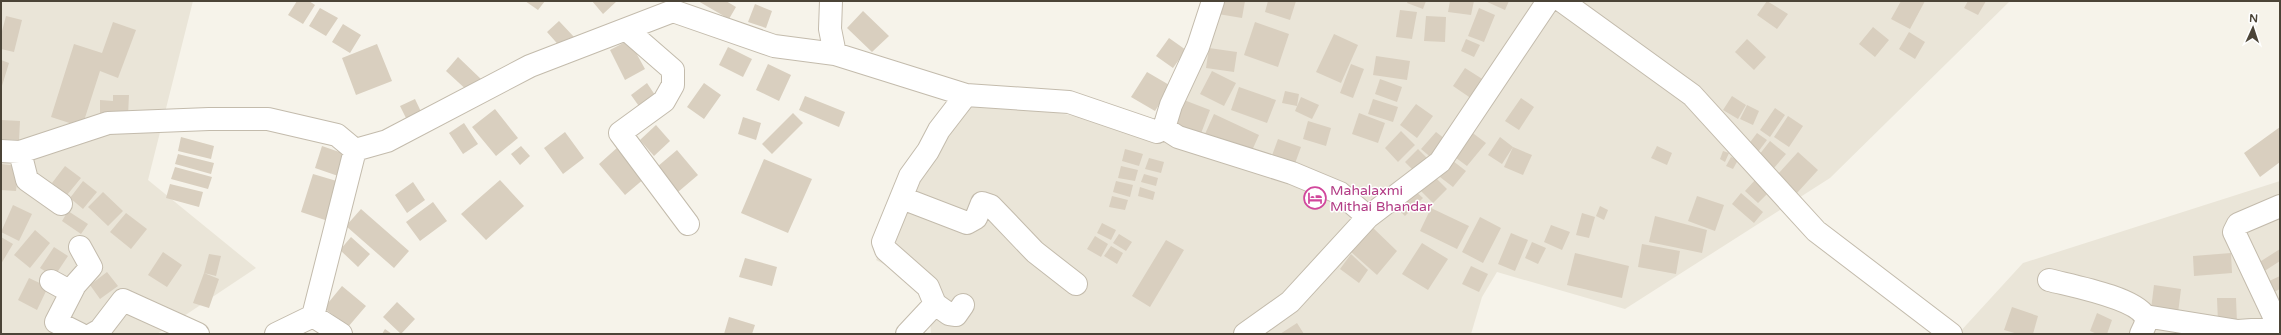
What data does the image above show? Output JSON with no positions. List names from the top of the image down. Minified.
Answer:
{"places":{"hotel":["Mahalaxmi Mithai Bhandar"]},"north":"top"}
